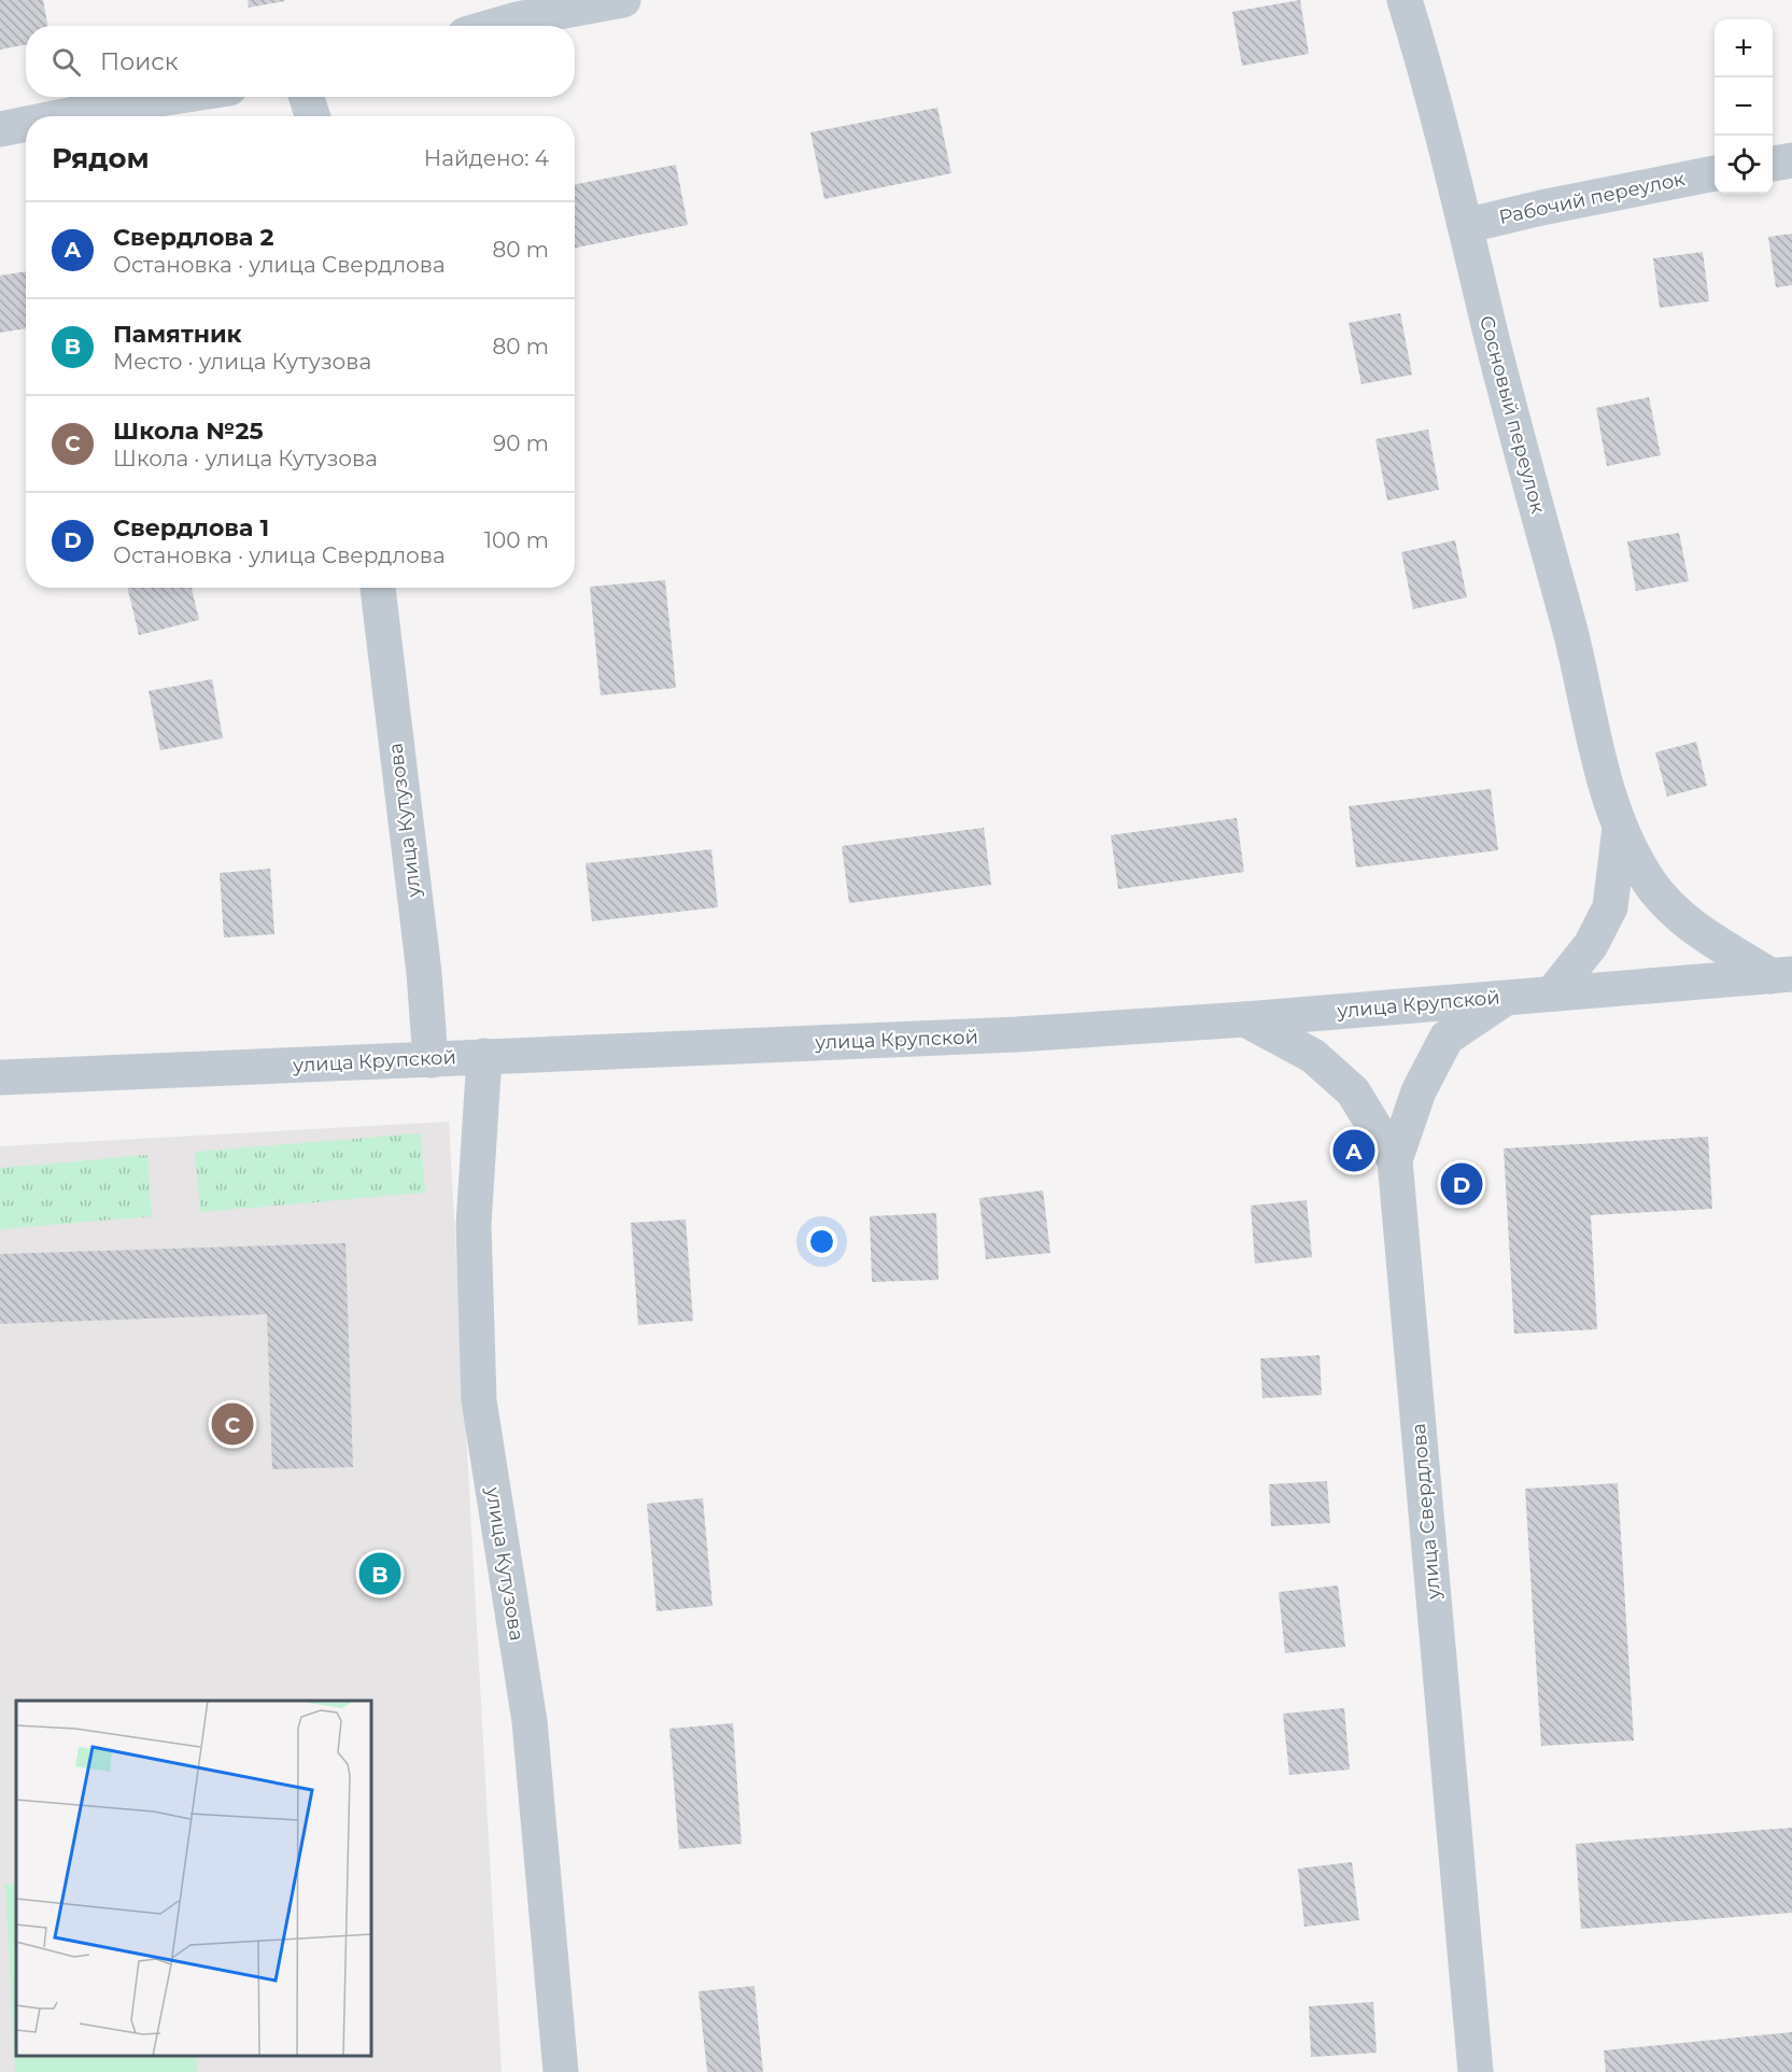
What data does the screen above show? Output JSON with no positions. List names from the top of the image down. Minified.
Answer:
{"streets":{"street":["Рабочий переулок","Сосновый переулок","улица Кутузова","улица Крупской","улица Свердлова"]},"crossings":[["Рабочий переулок","Сосновый переулок"],["Сосновый переулок","улица Крупской"],["улица Кутузова","улица Крупской"],["улица Крупской","улица Свердлова"]],"page":{"map_buttons":["+","−"],"search":"Поиск","heading":["Рядом","Найдено: 4"],"list":[{"mark":"A","name":"Свердлова 2","note":"Остановка · улица Свердлова","value":"80 m"},{"mark":"B","name":"Памятник","note":"Место · улица Кутузова","value":"80 m"},{"mark":"C","name":"Школа №25","note":"Школа · улица Кутузова","value":"90 m"},{"mark":"D","name":"Свердлова 1","note":"Остановка · улица Свердлова","value":"100 m"}],"pins":["A","D","C","B"]}}
